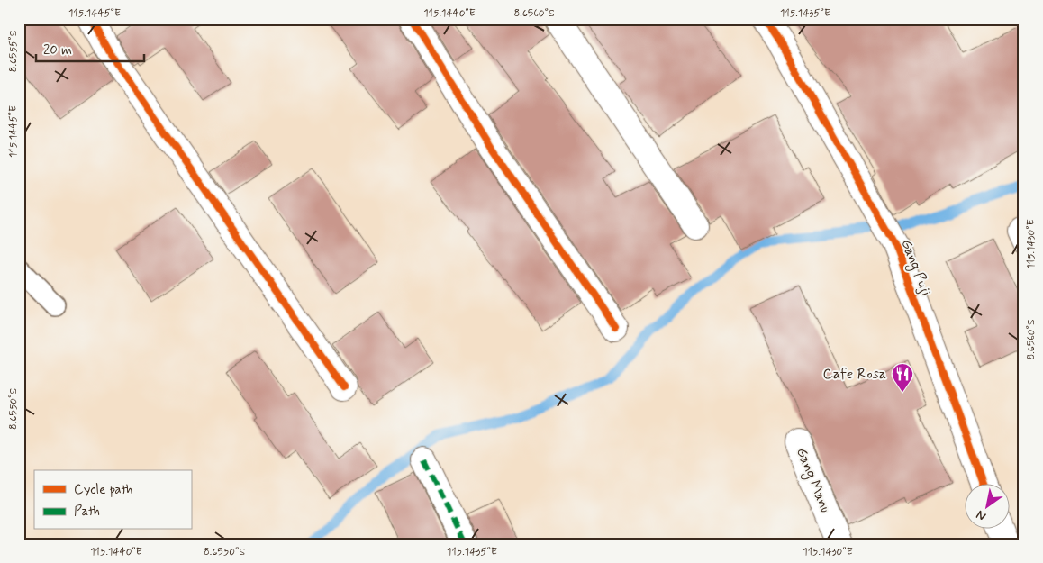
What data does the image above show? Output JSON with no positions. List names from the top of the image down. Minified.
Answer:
{"streets":{"street":["Gang Puji","Gang Manu"]},"places":{"restaurant":["Cafe Rosa"]},"legend":["Cycle path","Path"],"scale_bar":"20 m","north":"bottom left","coordinates":["115.1445°E","115.1440°E","8.6560°S","115.1435°E","8.6555°S","115.1430°E","8.6550°S"]}
